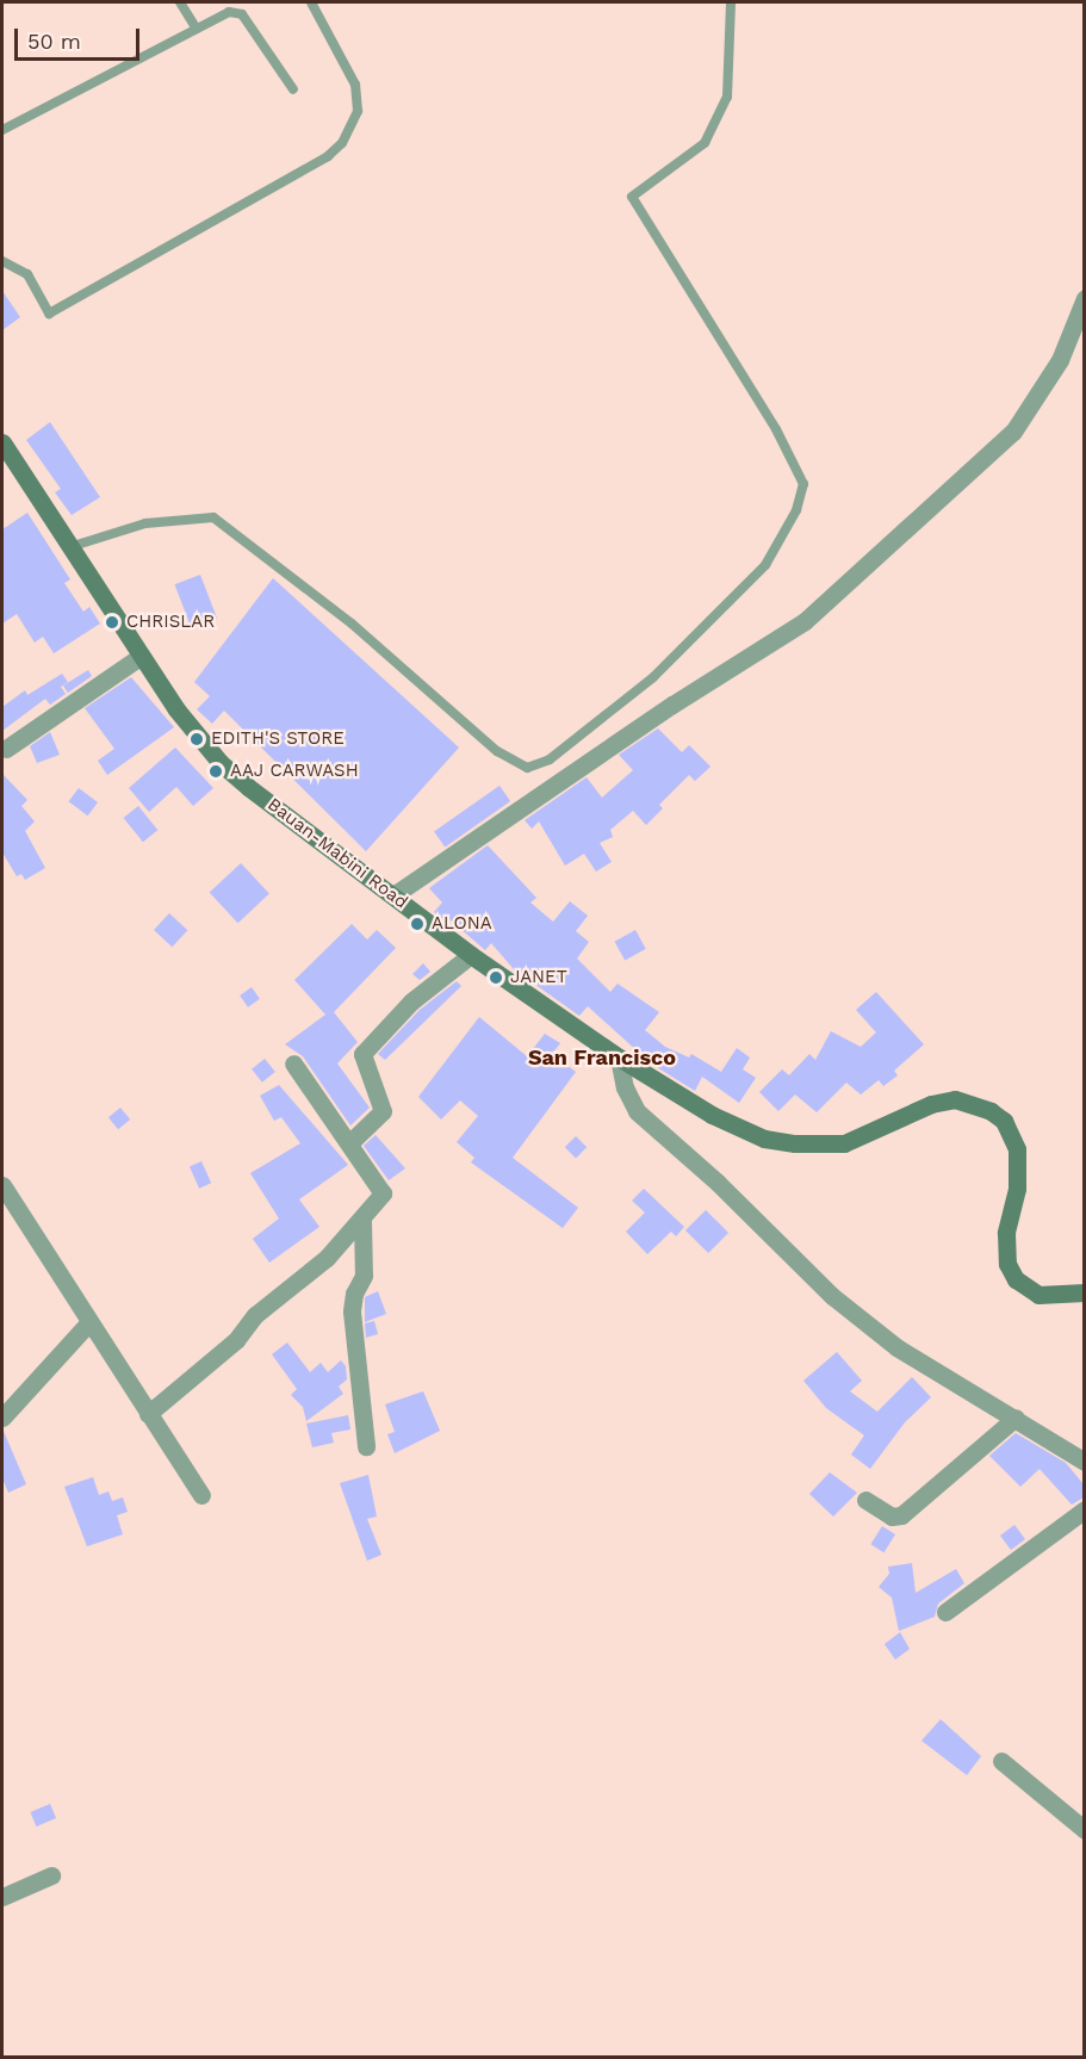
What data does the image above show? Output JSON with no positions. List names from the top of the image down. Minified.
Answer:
{"streets":{"main road":["Bauan-Mabini Road"]},"districts":["San Francisco"],"places":["CHRISLAR","EDITH'S STORE","AAJ CARWASH","ALONA","JANET"],"scale_bar":"50 m"}
